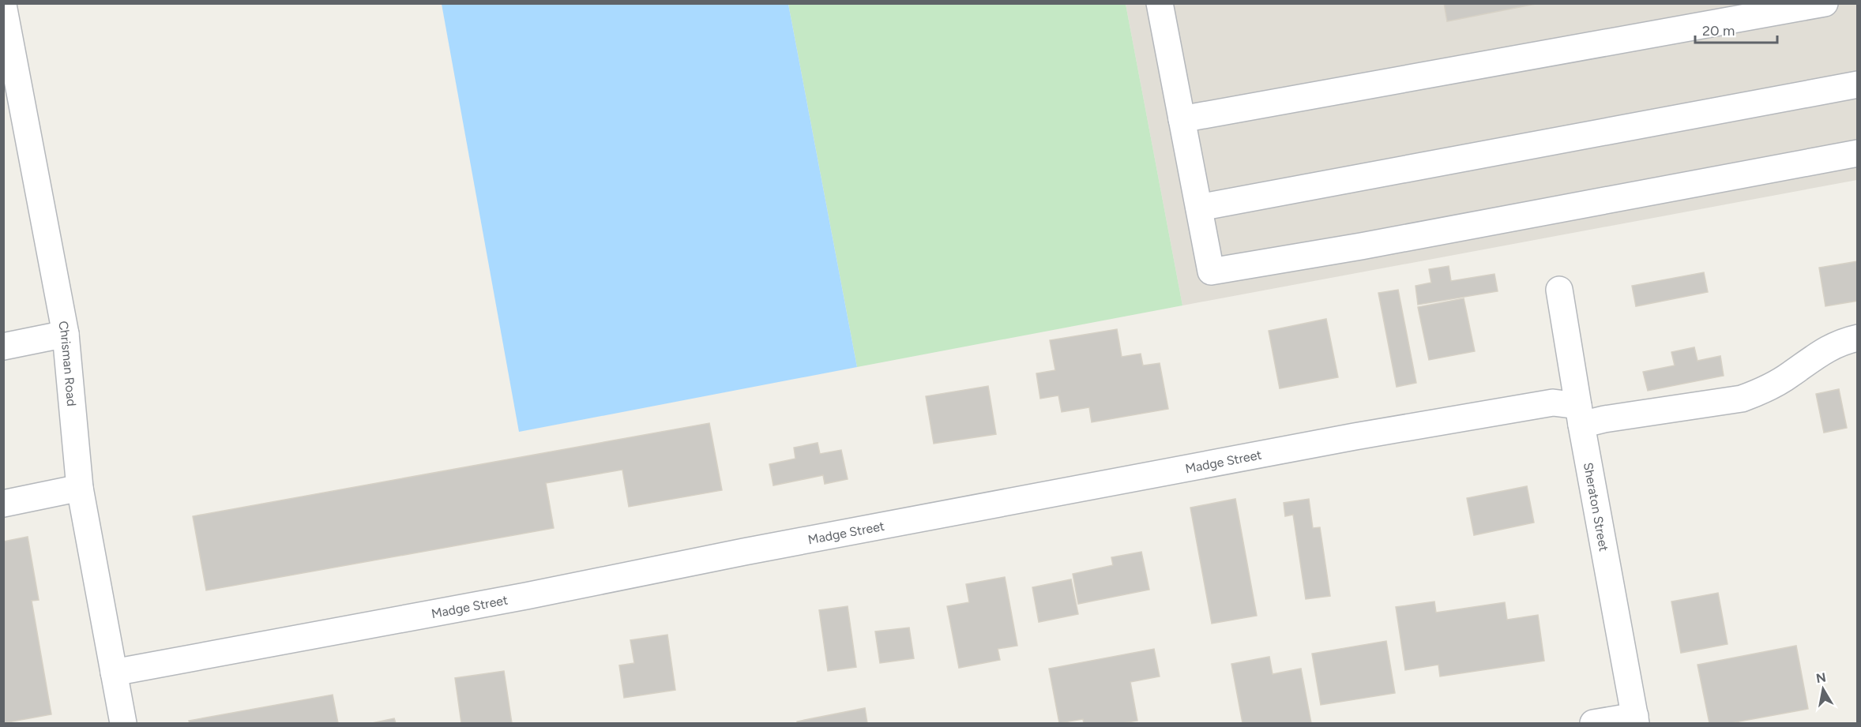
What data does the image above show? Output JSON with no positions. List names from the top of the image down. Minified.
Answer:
{"streets":{"street":["Chrisman Road","Madge Street","Sheraton Street"]},"crossings":[["Chrisman Road","Madge Street"],["Madge Street","Sheraton Street"]],"scale_bar":"20 m","north":"top"}
